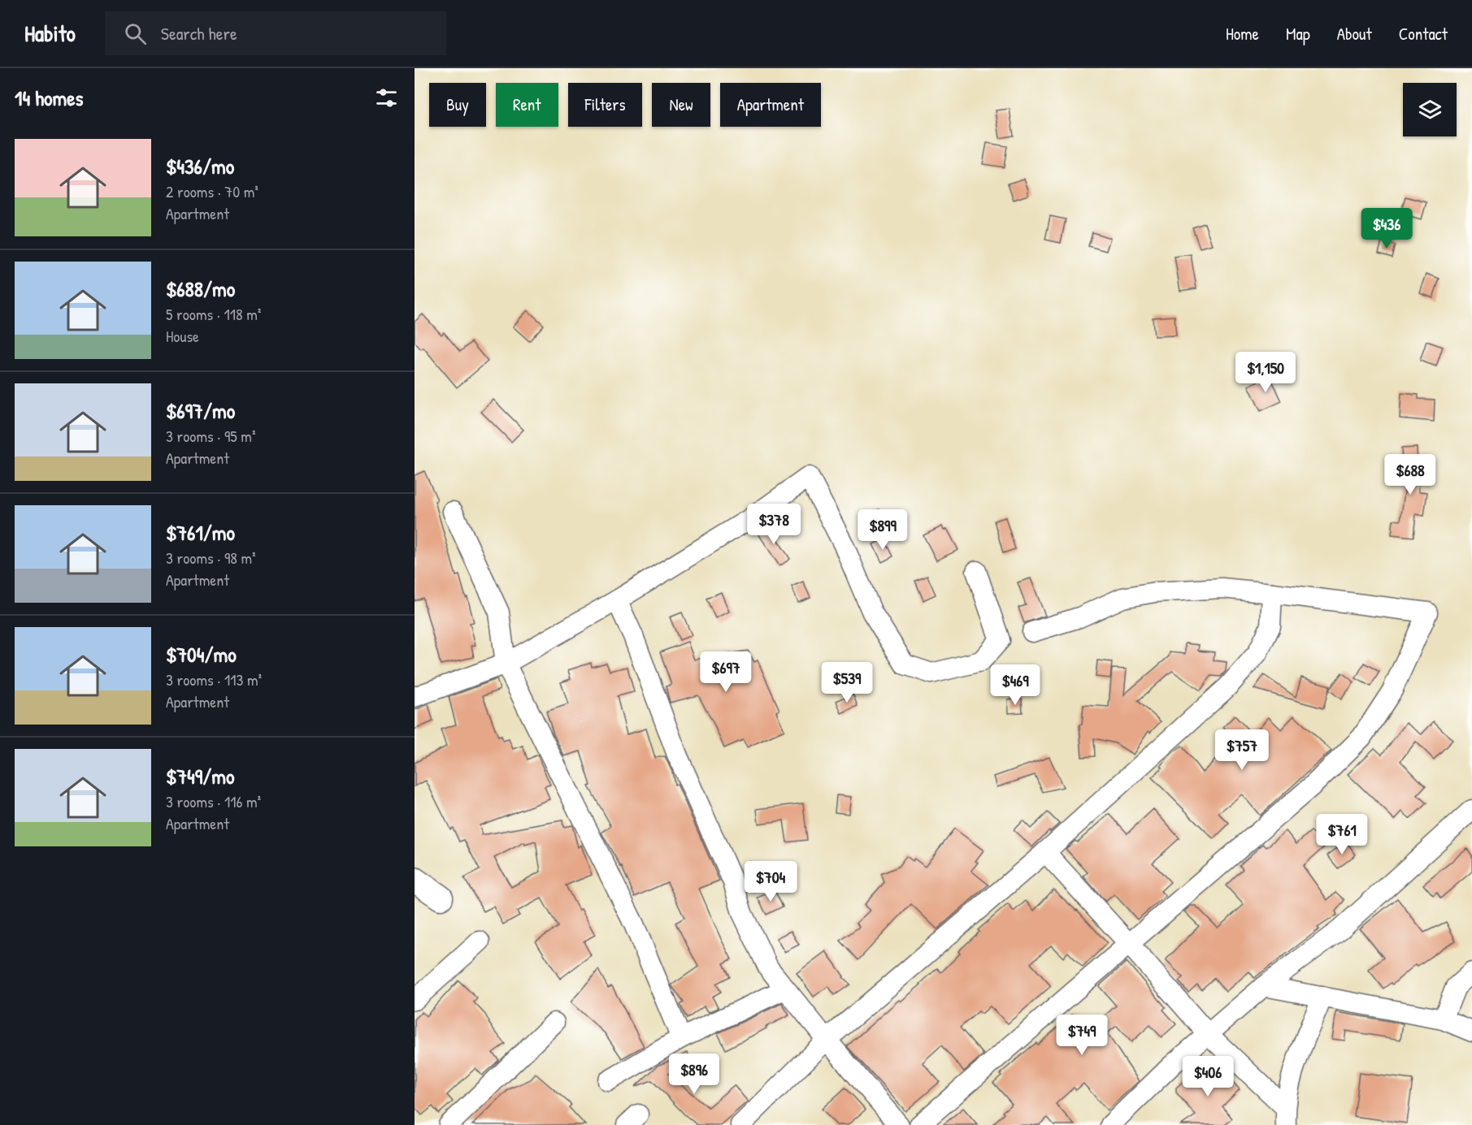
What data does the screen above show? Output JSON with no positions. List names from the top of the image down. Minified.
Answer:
{"page":{"header":"Habito","search":"Search here","nav":["Home","Map","About","Contact"],"heading":"14 homes","chip":["Buy","Rent","Filters","New","Apartment"],"list":[{"name":"$436/mo","note":"2 rooms · 70 m² · Apartment"},{"name":"$688/mo","note":"5 rooms · 118 m² · House"},{"name":"$697/mo","note":"3 rooms · 95 m² · Apartment"},{"name":"$761/mo","note":"3 rooms · 98 m² · Apartment"},{"name":"$704/mo","note":"3 rooms · 113 m² · Apartment"},{"name":"$749/mo","note":"3 rooms · 116 m² · Apartment"}],"price":["$436","$1,150","$688","$378","$899","$697","$539","$469","$757","$761","$704","$749","$896","$406"]}}
